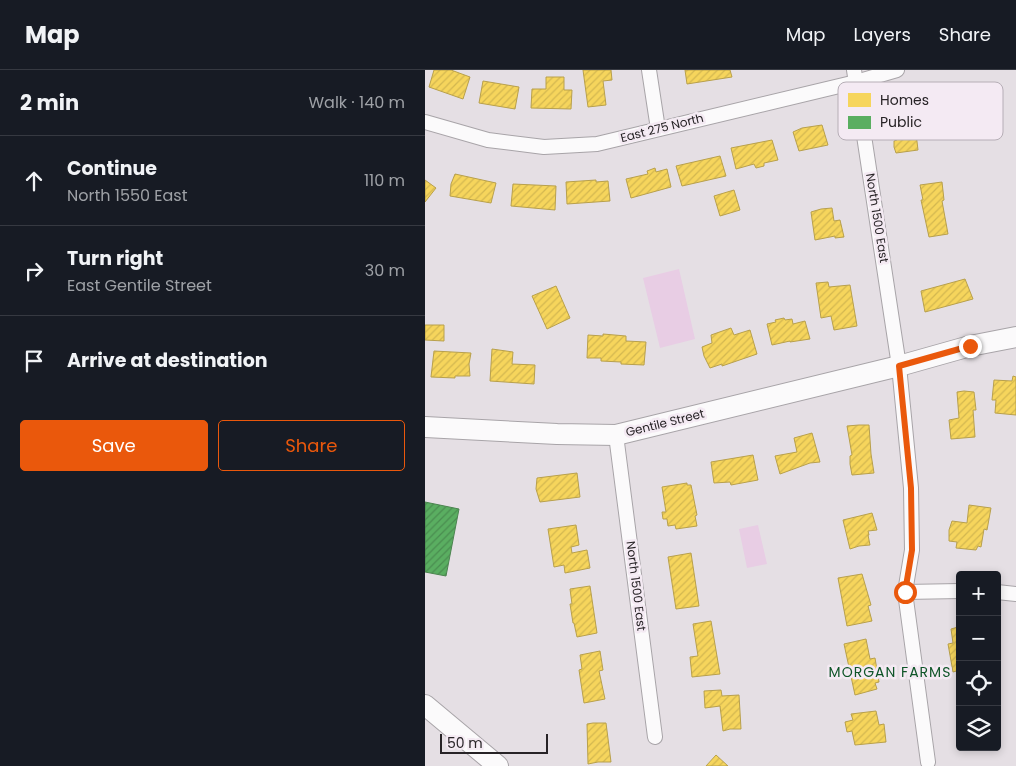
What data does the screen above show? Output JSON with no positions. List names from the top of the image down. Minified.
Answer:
{"streets":{"street":["East 275 North","North 1500 East","Gentile Street"]},"crossings":[["North 1500 East","Gentile Street"]],"districts":["MORGAN FARMS"],"legend":["Homes","Public"],"scale_bar":"50 m","page":{"header":"Map","nav":["Map","Layers","Share"],"heading":["2 min","Walk · 140 m"],"list":[["Continue","North 1550 East","110 m"],["Turn right","East Gentile Street","30 m"],"Arrive at destination"],"buttons":["Save","Share"],"map_buttons":["+","−"],"scale":"50 m"}}
